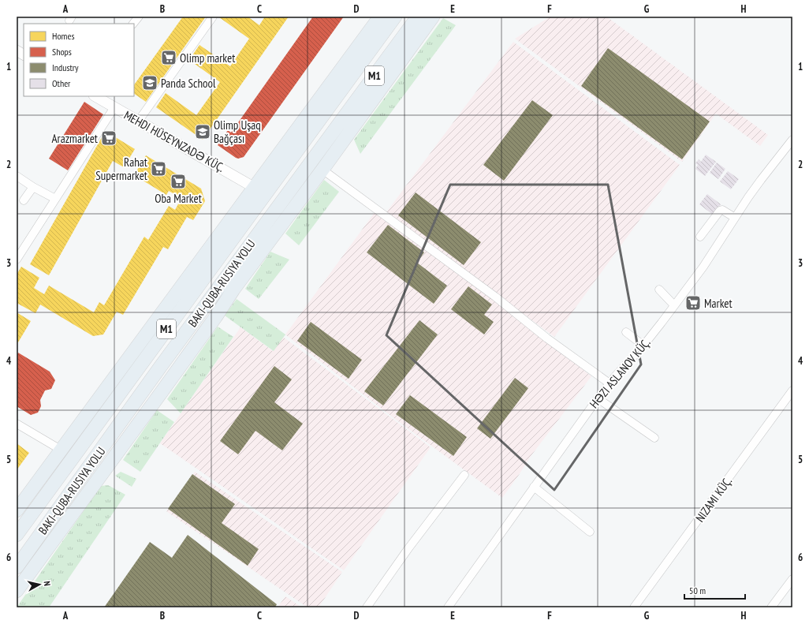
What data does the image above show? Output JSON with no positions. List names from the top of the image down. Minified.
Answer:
{"streets":{"highway":["M1"],"street":["MEHDI HÜSEYNZADƏ KÜÇ.","HƏZI ASLANOV KÜÇ.","NIZAMI KÜÇ."]},"places":{"supermarket":["Olimp market","Arazmarket","Rahat Supermarket","Oba Market","Market"],"school or university":["Panda School","Olimp Uşaq Bağçası"]},"legend":["Homes","Shops","Industry","Other"],"scale_bar":"50 m","north":"right","grid":{"columns":["A","B","C","D","E","F","G","H"],"rows":["1","2","3","4","5","6"]}}
